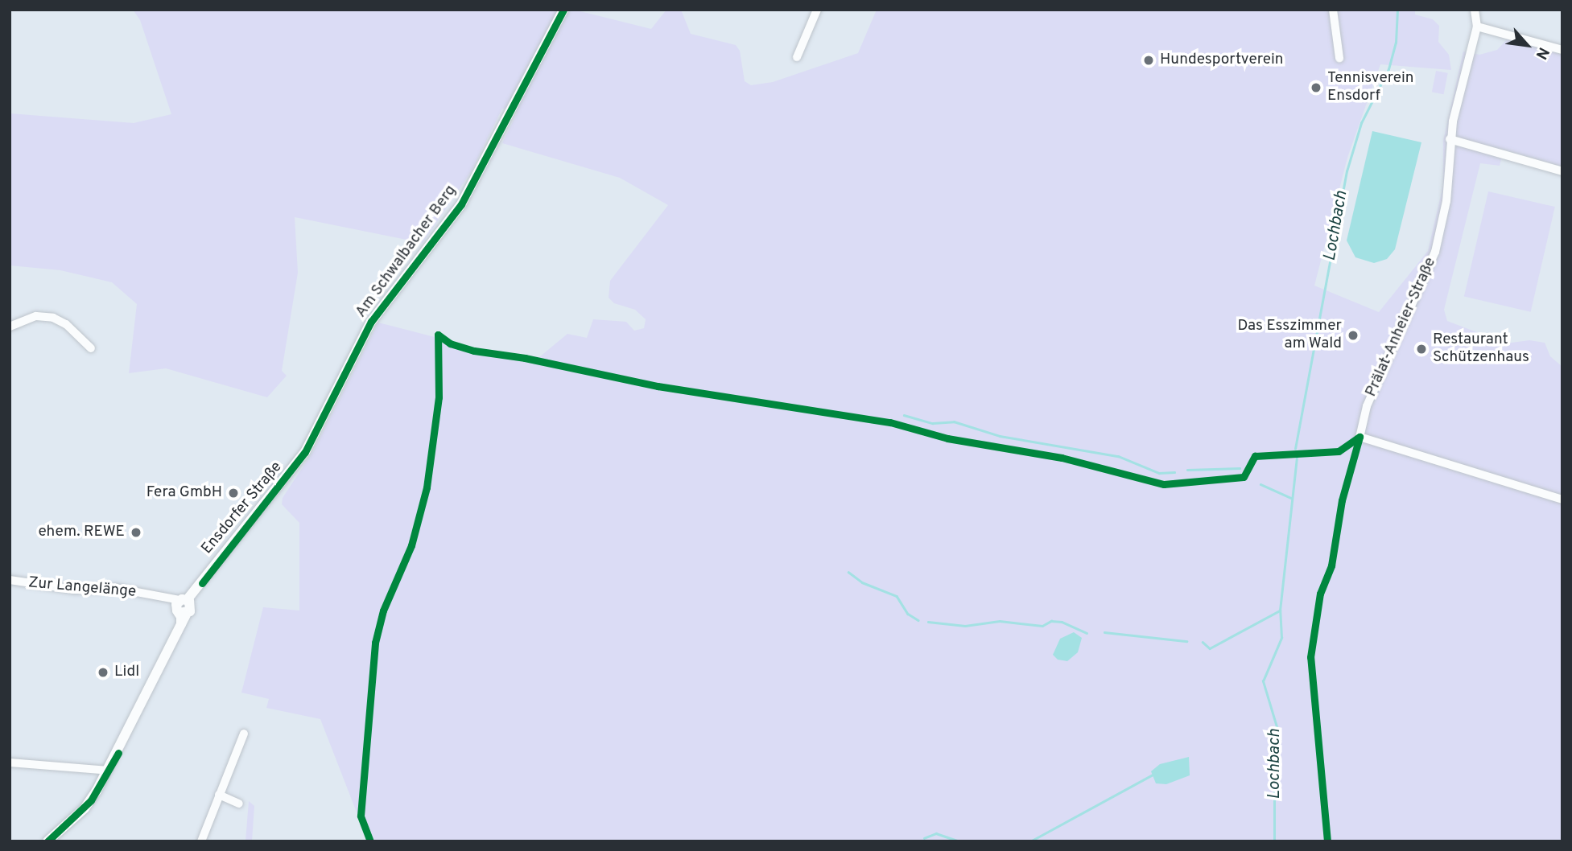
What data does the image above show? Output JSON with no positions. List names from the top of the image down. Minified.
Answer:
{"streets":{"main road":["Am Schwalbacher Berg","Ensdorfer Straße"],"street":["Prälat-Anheier-Straße","Zur Langelänge"]},"crossings":[["Am Schwalbacher Berg","Ensdorfer Straße"],["Ensdorfer Straße","Zur Langelänge"]],"water":["Lochbach"],"places":["Hundesportverein","Tennisverein Ensdorf","Das Esszimmer am Wald","Restaurant Schützenhaus","Fera GmbH","ehem. REWE","Lidl"],"north":"bottom right"}
